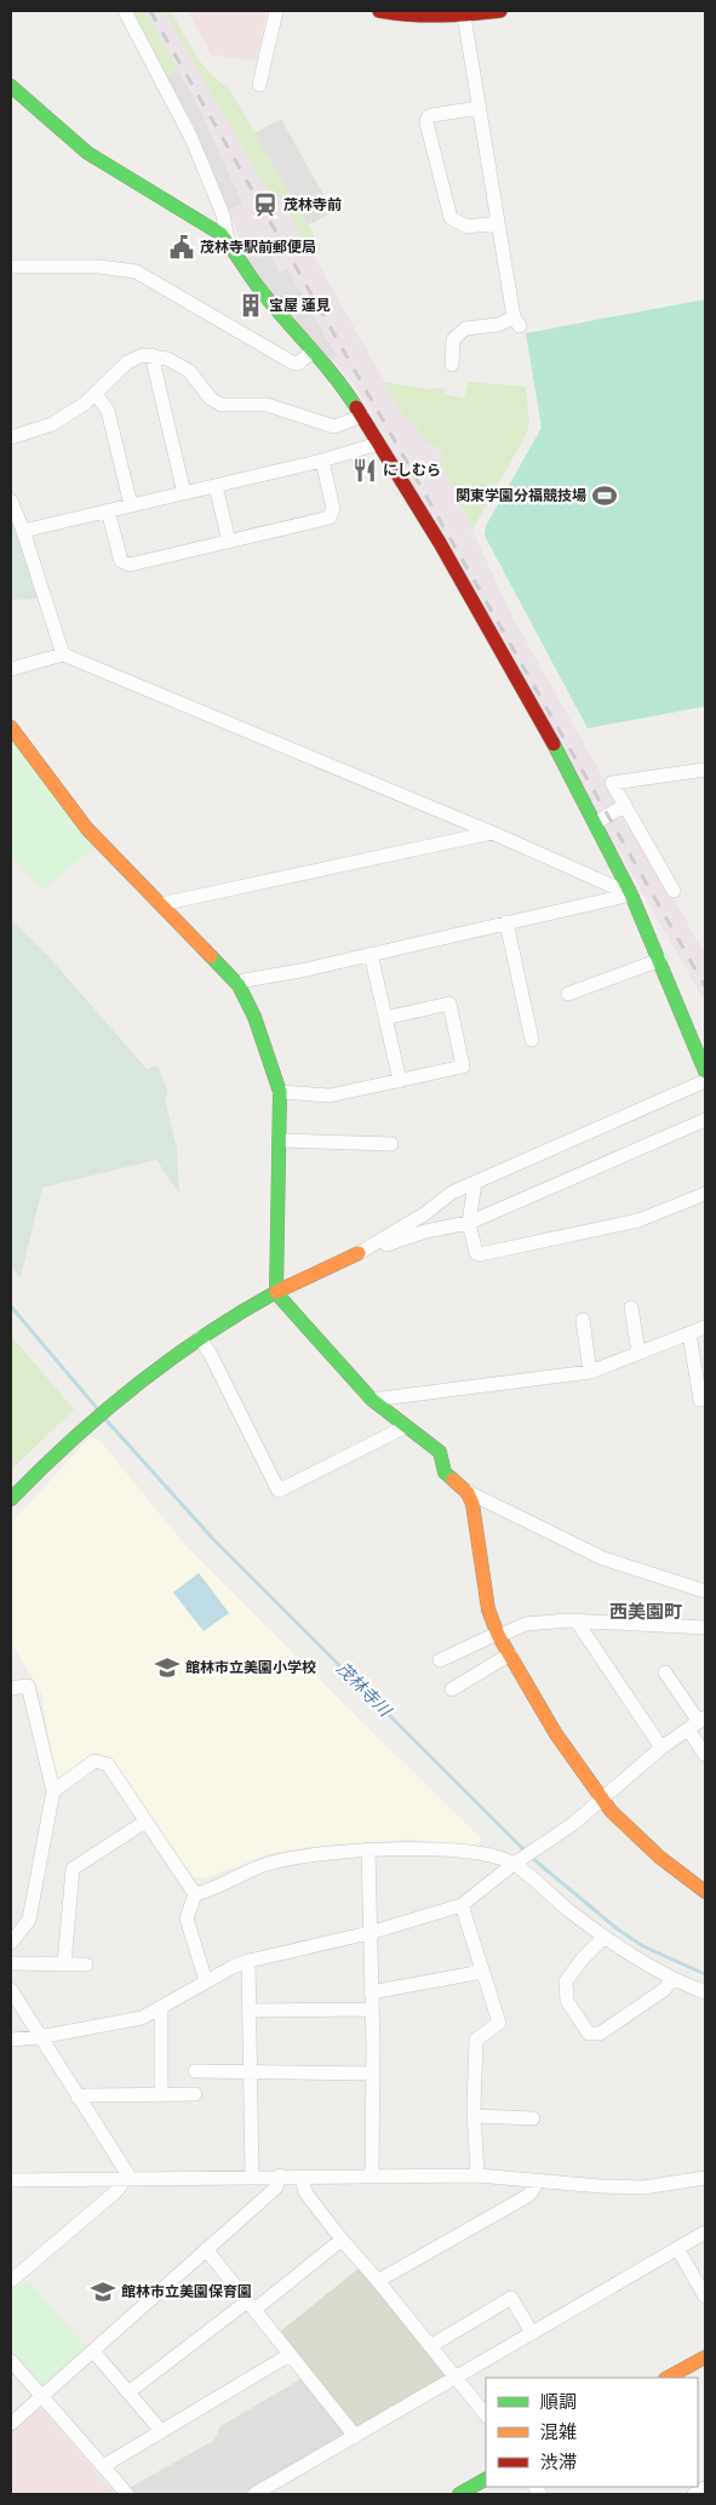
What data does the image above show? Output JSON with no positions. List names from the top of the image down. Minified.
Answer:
{"districts":["西美園町"],"water":["茂林寺川"],"places":{"station":["茂林寺前"],"public building":["茂林寺駅前郵便局"],"building":["宝屋 蓮見"],"restaurant":["にしむら"],"sports":["関東学園分福競技場"],"school or university":["館林市立美園小学校","館林市立美園保育園"]},"legend":["順調","混雑","渋滞"]}
